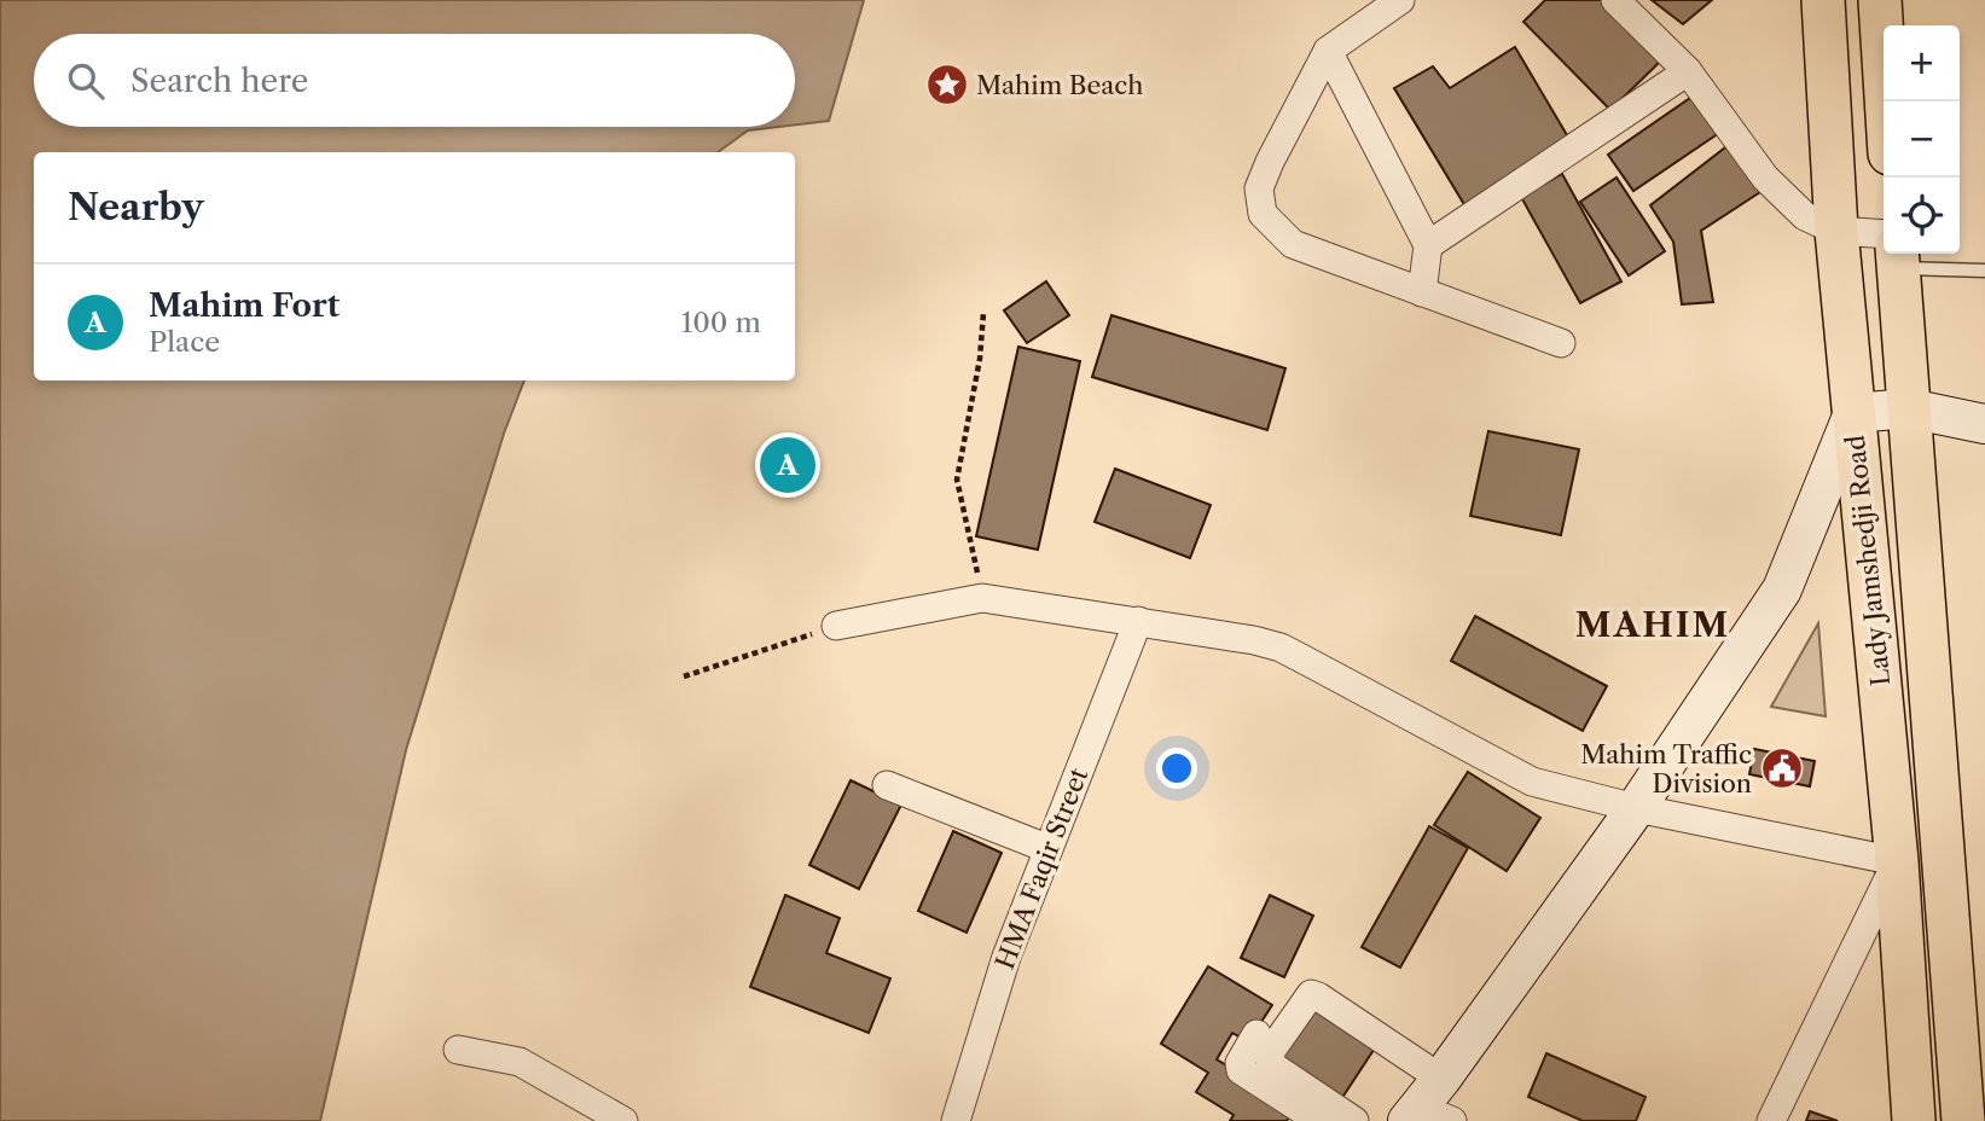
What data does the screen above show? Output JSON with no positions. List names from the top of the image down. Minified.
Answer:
{"streets":{"main road":["Lady Jamshedji Road"],"street":["HMA Faqir Street"]},"districts":["MAHIM"],"places":{"place":["Mahim Beach"],"public building":["Mahim Traffic Division"]},"page":{"map_buttons":["+","−"],"search":"Search here","heading":"Nearby","list":[{"mark":"A","name":"Mahim Fort","note":"Place","value":"100 m"}],"pins":"A"}}
